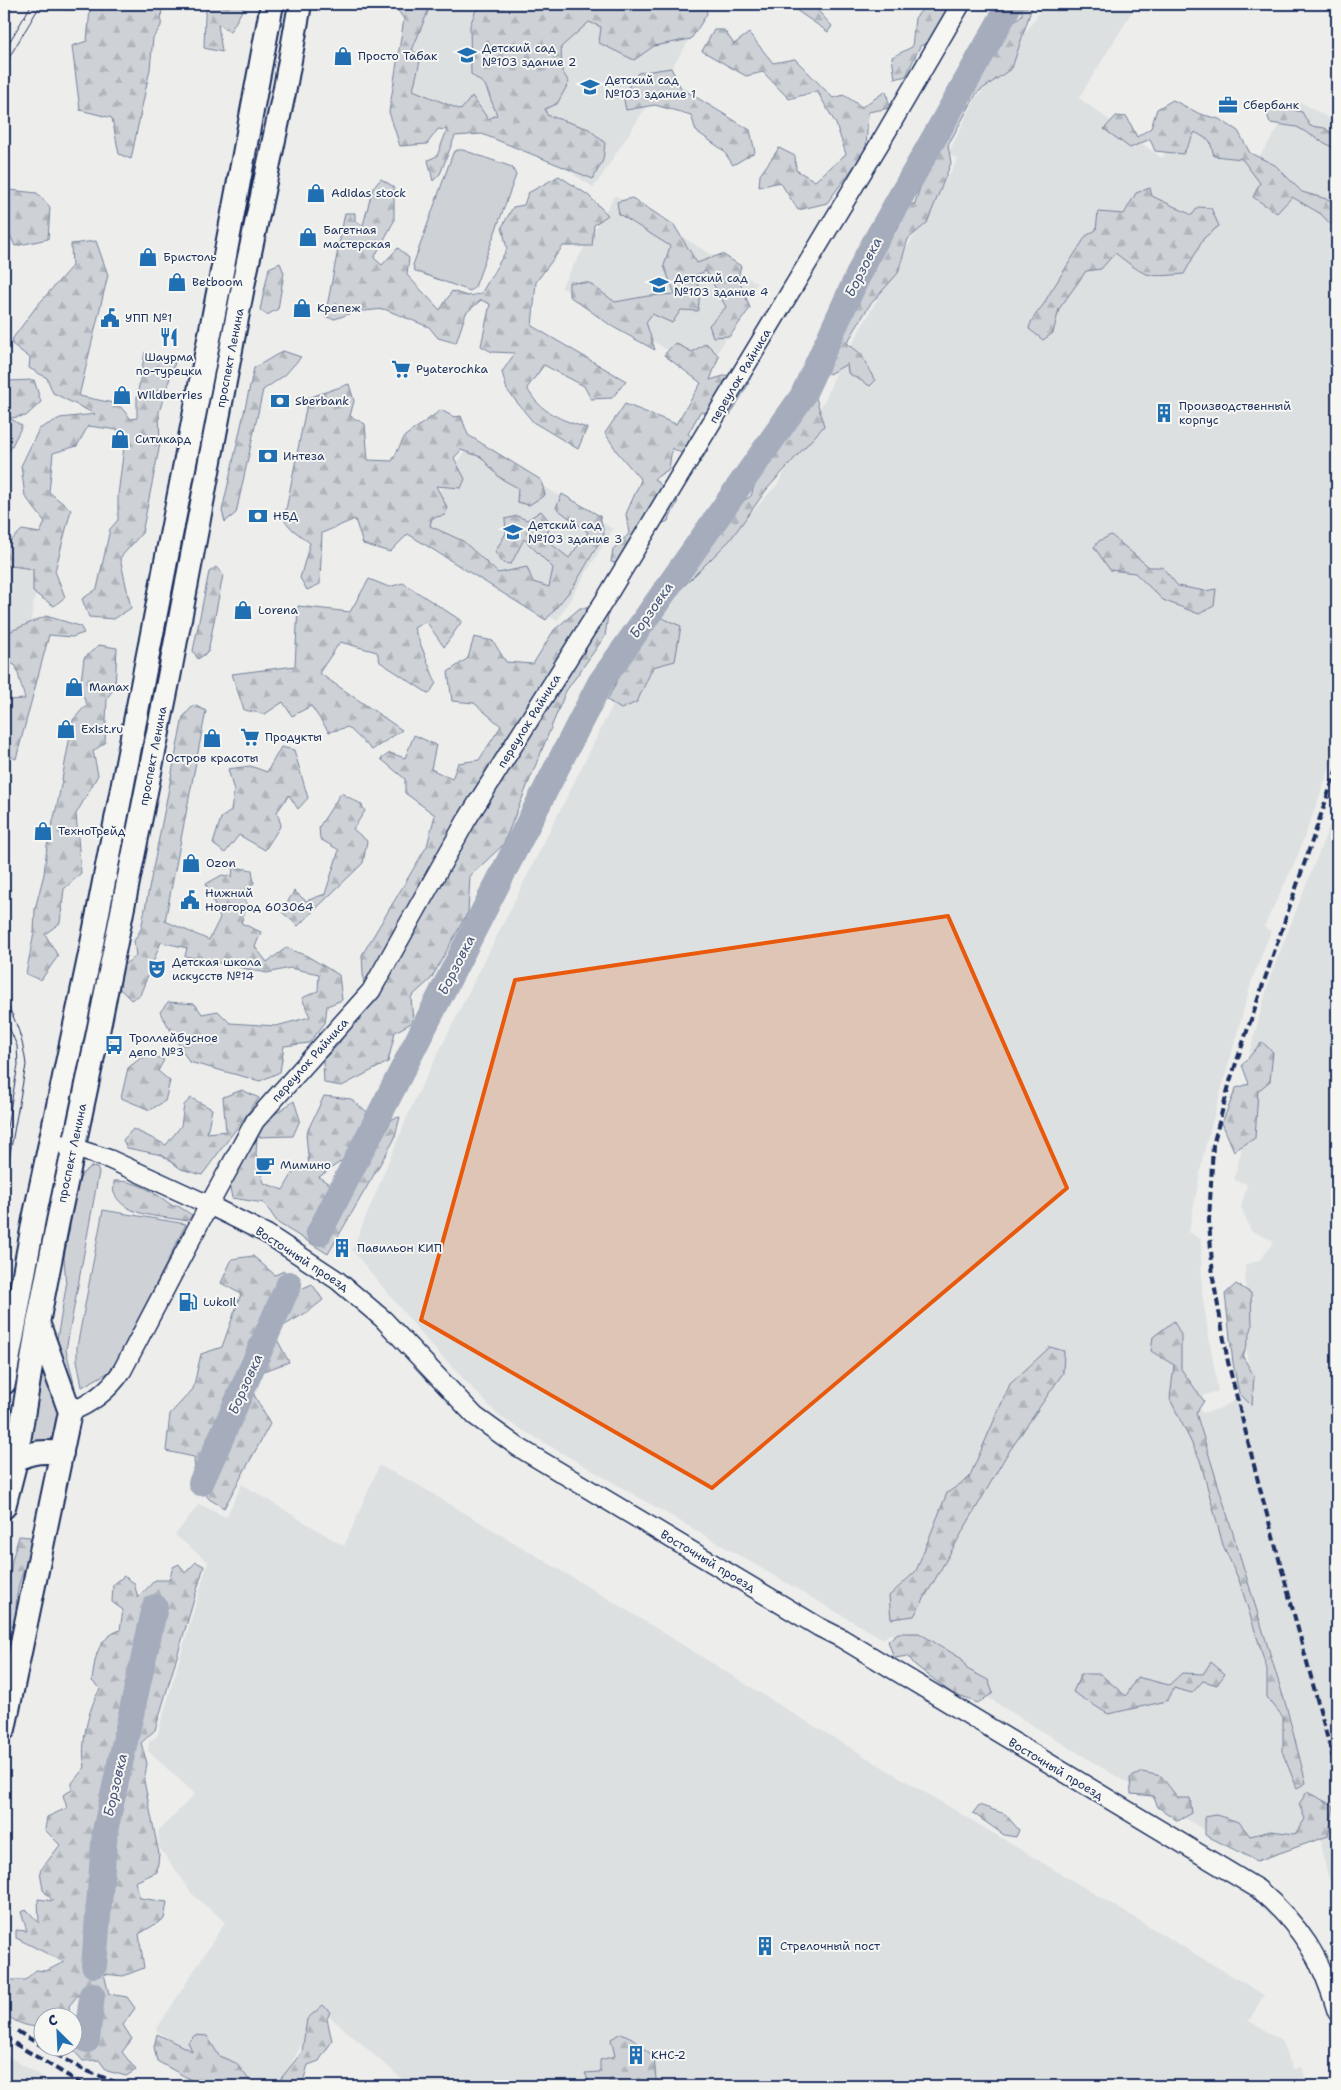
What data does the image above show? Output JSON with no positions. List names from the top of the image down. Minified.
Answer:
{"streets":{"main road":["проспект Ленина"],"street":["переулок Райниса","Восточный проезд"]},"crossings":[["проспект Ленина","Восточный проезд"],["переулок Райниса","Восточный проезд"]],"water":["Борзовка"],"places":{"school or university":["Детский сад №103 здание 2","Детский сад №103 здание 1","Детский сад №103 здание 4","Детский сад №103 здание 3"],"shop":["Просто Табак","Adidas stock","Багетная мастерская","Бристоль","Betboom","Крепеж","Wildberries","Ситикард","Lorena","Manax","Exist.ru","Остров красоты","ТехноТрейд","Ozon"],"office":["Сбербанк"],"public building":["УПП №1","Нижний Новгород 603064"],"restaurant":["Шаурма по-турецки"],"supermarket":["Pyaterochka","Продукты"],"bank":["Sberbank","Интеза","НБД"],"building":["Производственный корпус","Павильон КИП","Стрелочный пост","КНС-2"],"theatre":["Детская школа искусств №14"],"bus stop":["Троллейбусное депо №3"],"cafe":["Мимино"],"fuel station":["Lukoil"]},"north":"top left"}
